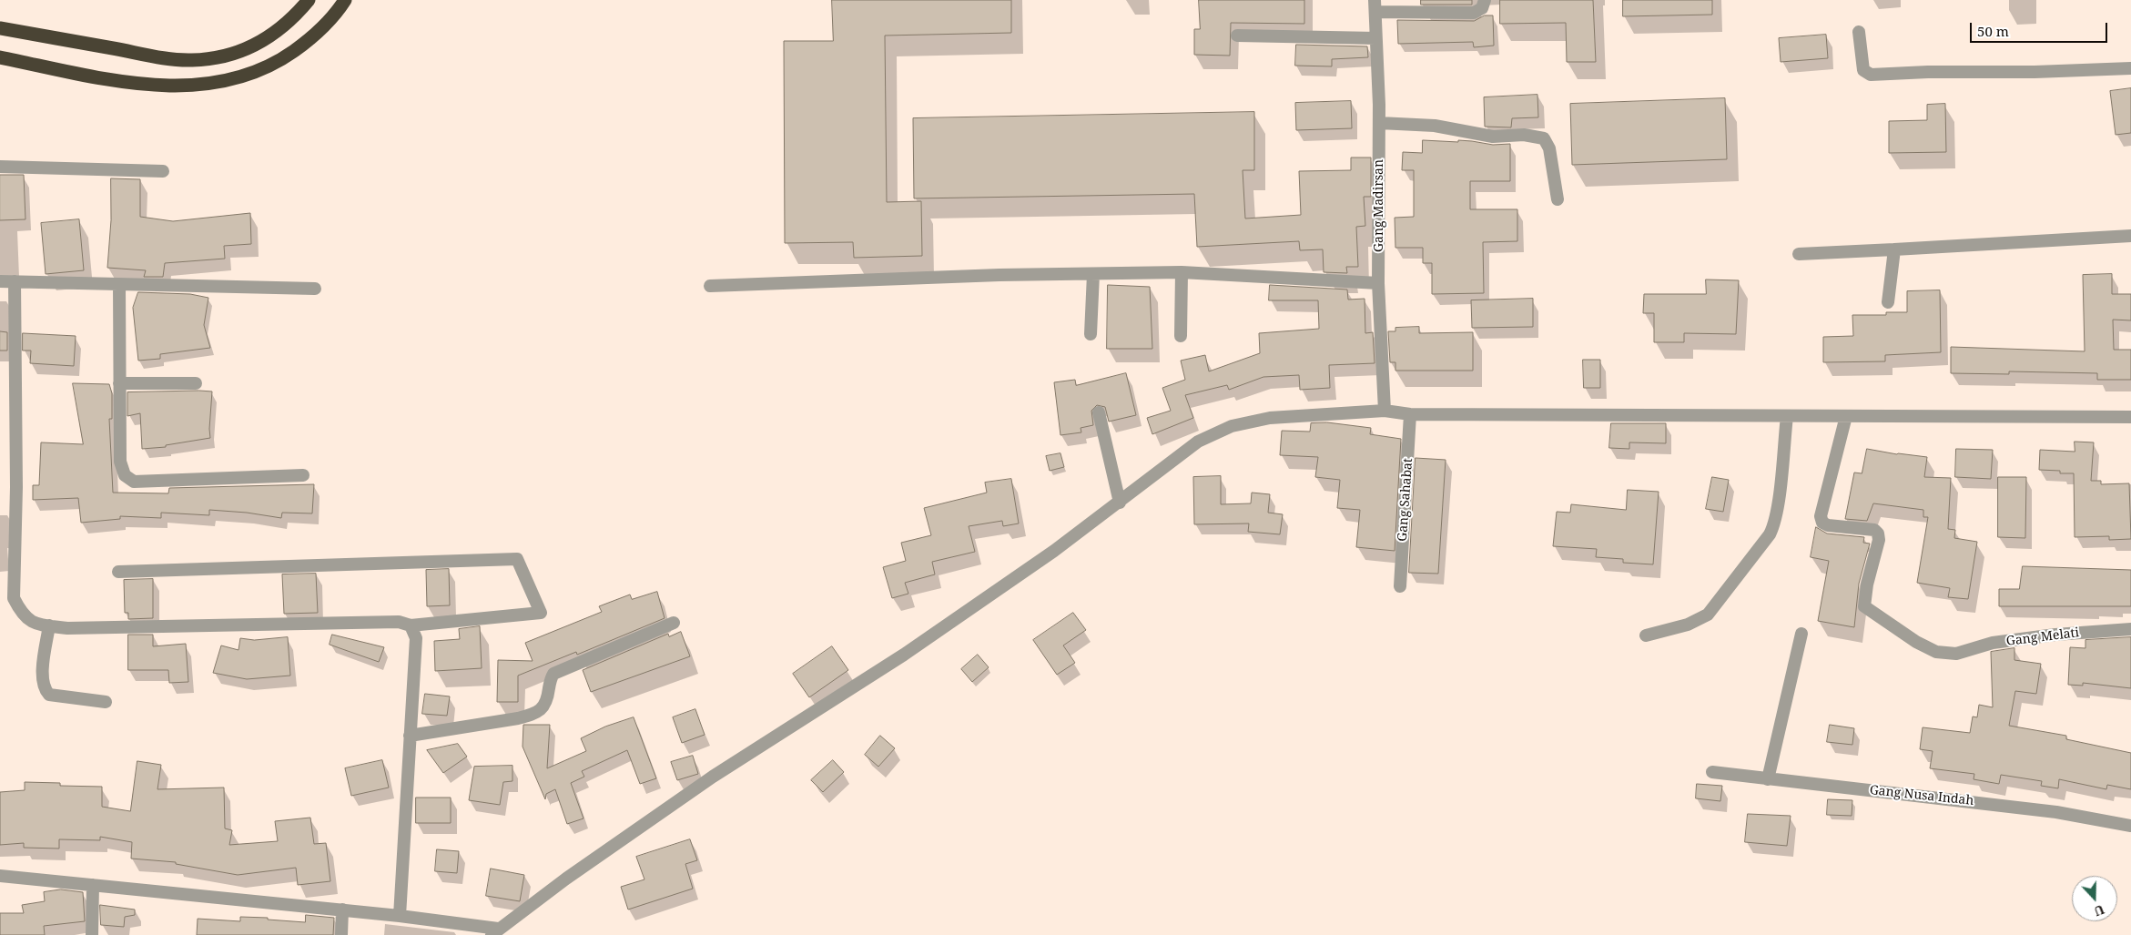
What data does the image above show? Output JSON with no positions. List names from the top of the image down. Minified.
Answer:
{"streets":{"street":["Gang Madirsan","Gang Sahabat","Gang Melati","Gang Nusa Indah"]},"scale_bar":"50 m","north":"bottom"}
